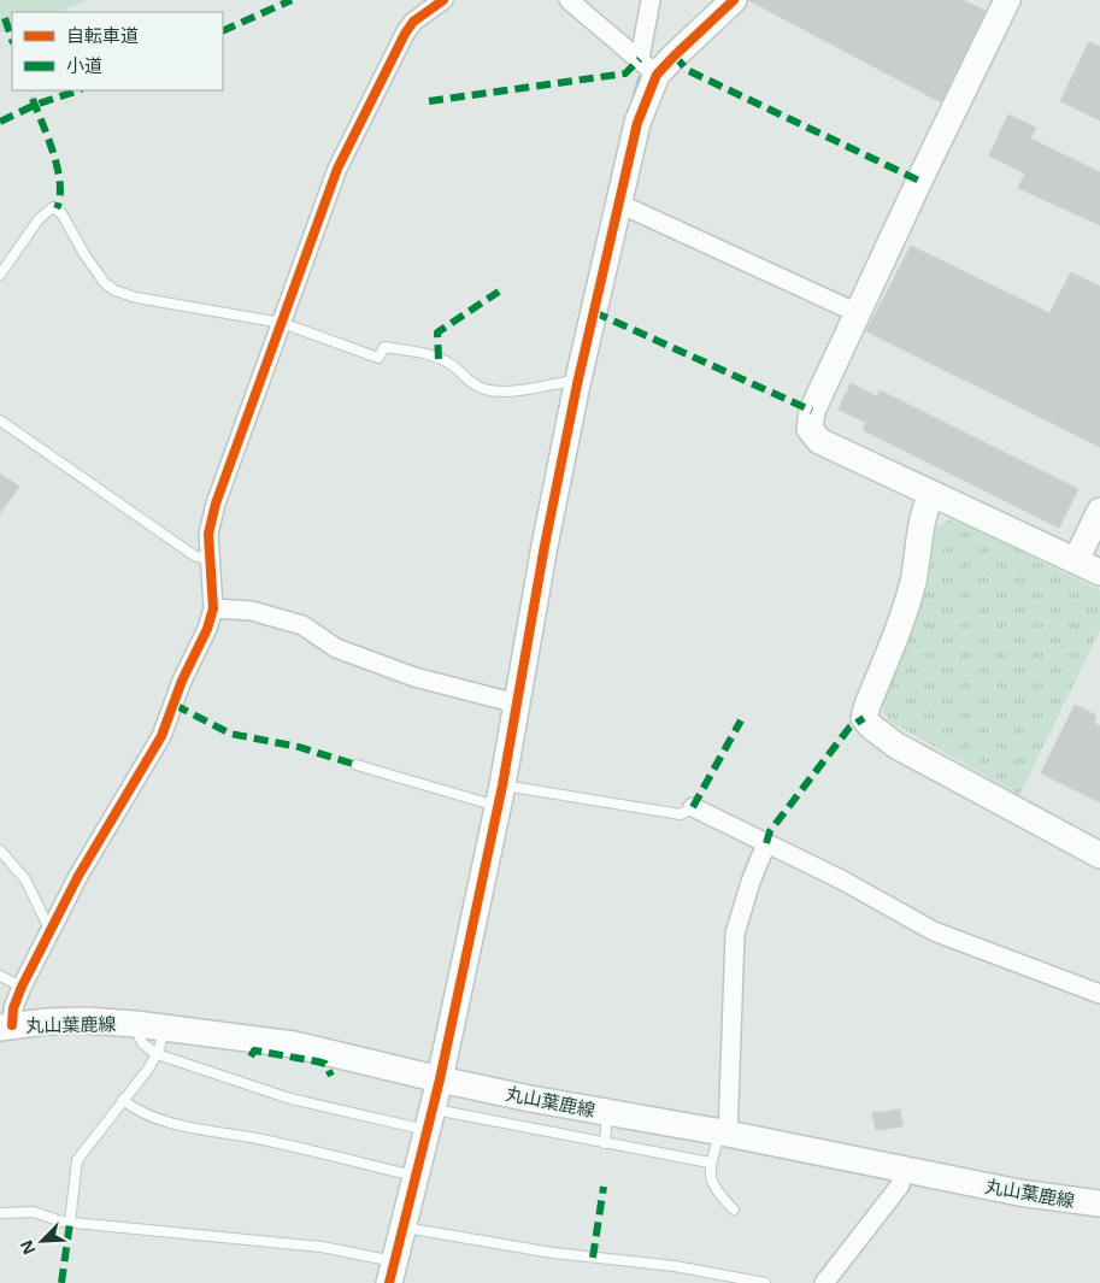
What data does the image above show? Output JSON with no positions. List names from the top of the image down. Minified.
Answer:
{"streets":{"street":["丸山葉鹿線"]},"legend":["自転車道","小道"],"north":"bottom left"}
